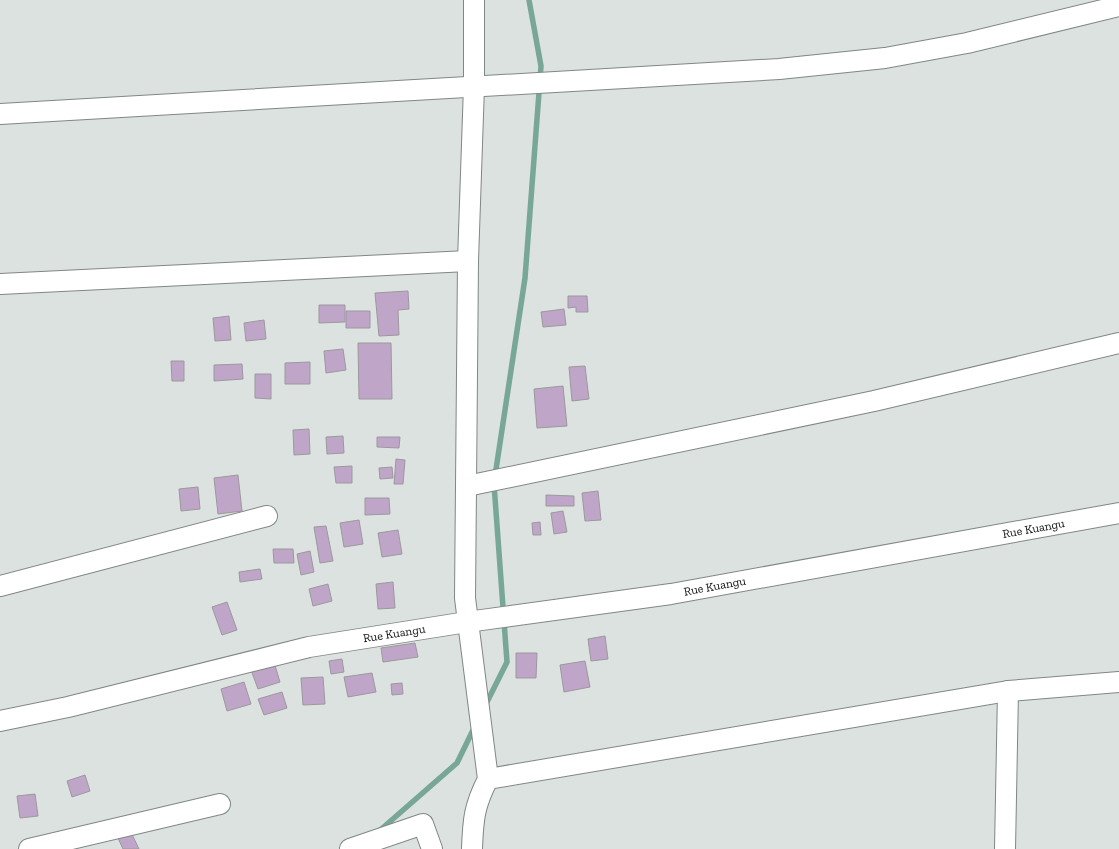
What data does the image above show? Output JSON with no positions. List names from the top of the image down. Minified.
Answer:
{"streets":{"street":["Rue Kuangu"]}}
